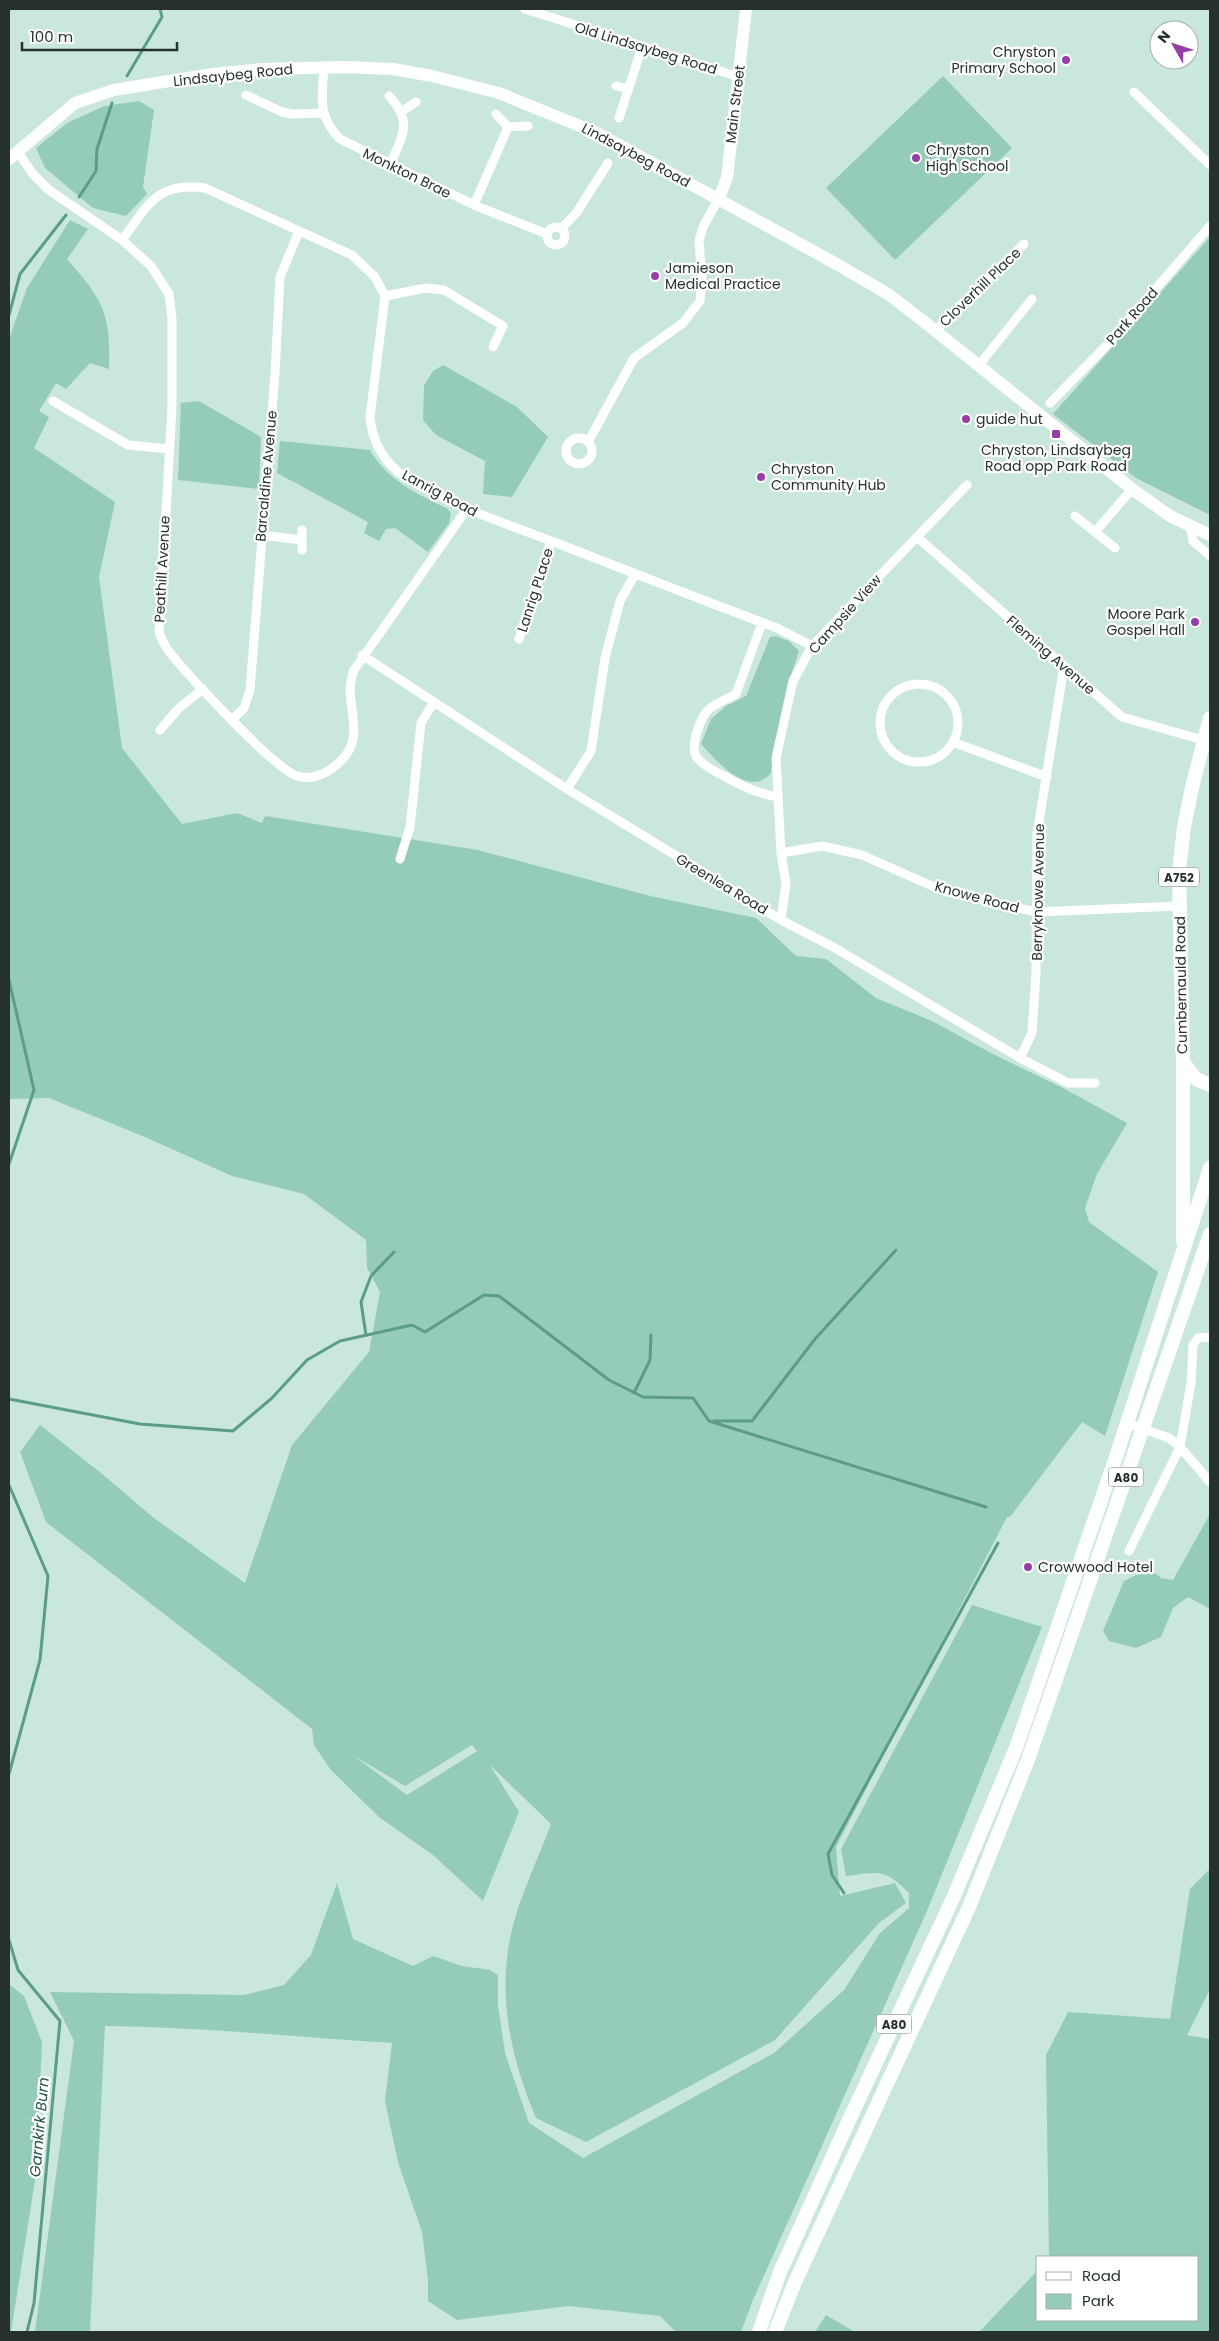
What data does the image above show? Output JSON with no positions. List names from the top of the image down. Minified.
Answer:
{"streets":{"main road":["Lindsaybeg Road","Main Street","A752","Cumbernauld Road","A80"],"street":["Old Lindsaybeg Road","Monkton Brae","Cloverhill Place","Park Road","Barcaldine Avenue","Lanrig Road","Peathill Avenue","Lanrig PLace","Campsie View","Fleming Avenue","Greenlea Road","Berryknowe Avenue","Knowe Road"]},"crossings":[["Old Lindsaybeg Road","Main Street"],["Lindsaybeg Road","Main Street"],["Lindsaybeg Road","Cloverhill Place"],["Lindsaybeg Road","Peathill Avenue"],["Barcaldine Avenue","Peathill Avenue"],["Lanrig Road","Peathill Avenue"],["Lanrig Road","Lanrig PLace"],["Lanrig Road","Campsie View"],["Peathill Avenue","Greenlea Road"],["Campsie View","Fleming Avenue"],["Campsie View","Greenlea Road"],["Campsie View","Knowe Road"],["Fleming Avenue","Berryknowe Avenue"],["Fleming Avenue","Cumbernauld Road"],["Greenlea Road","Berryknowe Avenue"],["Berryknowe Avenue","Knowe Road"],["Knowe Road","Cumbernauld Road"],["Cumbernauld Road","A80"]],"water":["Garnkirk Burn"],"places":{"other":["Chryston Primary School","Chryston High School","Jamieson Medical Practice","guide hut","Chryston Community Hub","Moore Park Gospel Hall","Crowwood Hotel"],"transit":["Chryston, Lindsaybeg Road opp Park Road"]},"legend":["Road","Park"],"scale_bar":"100 m","north":"top left"}
